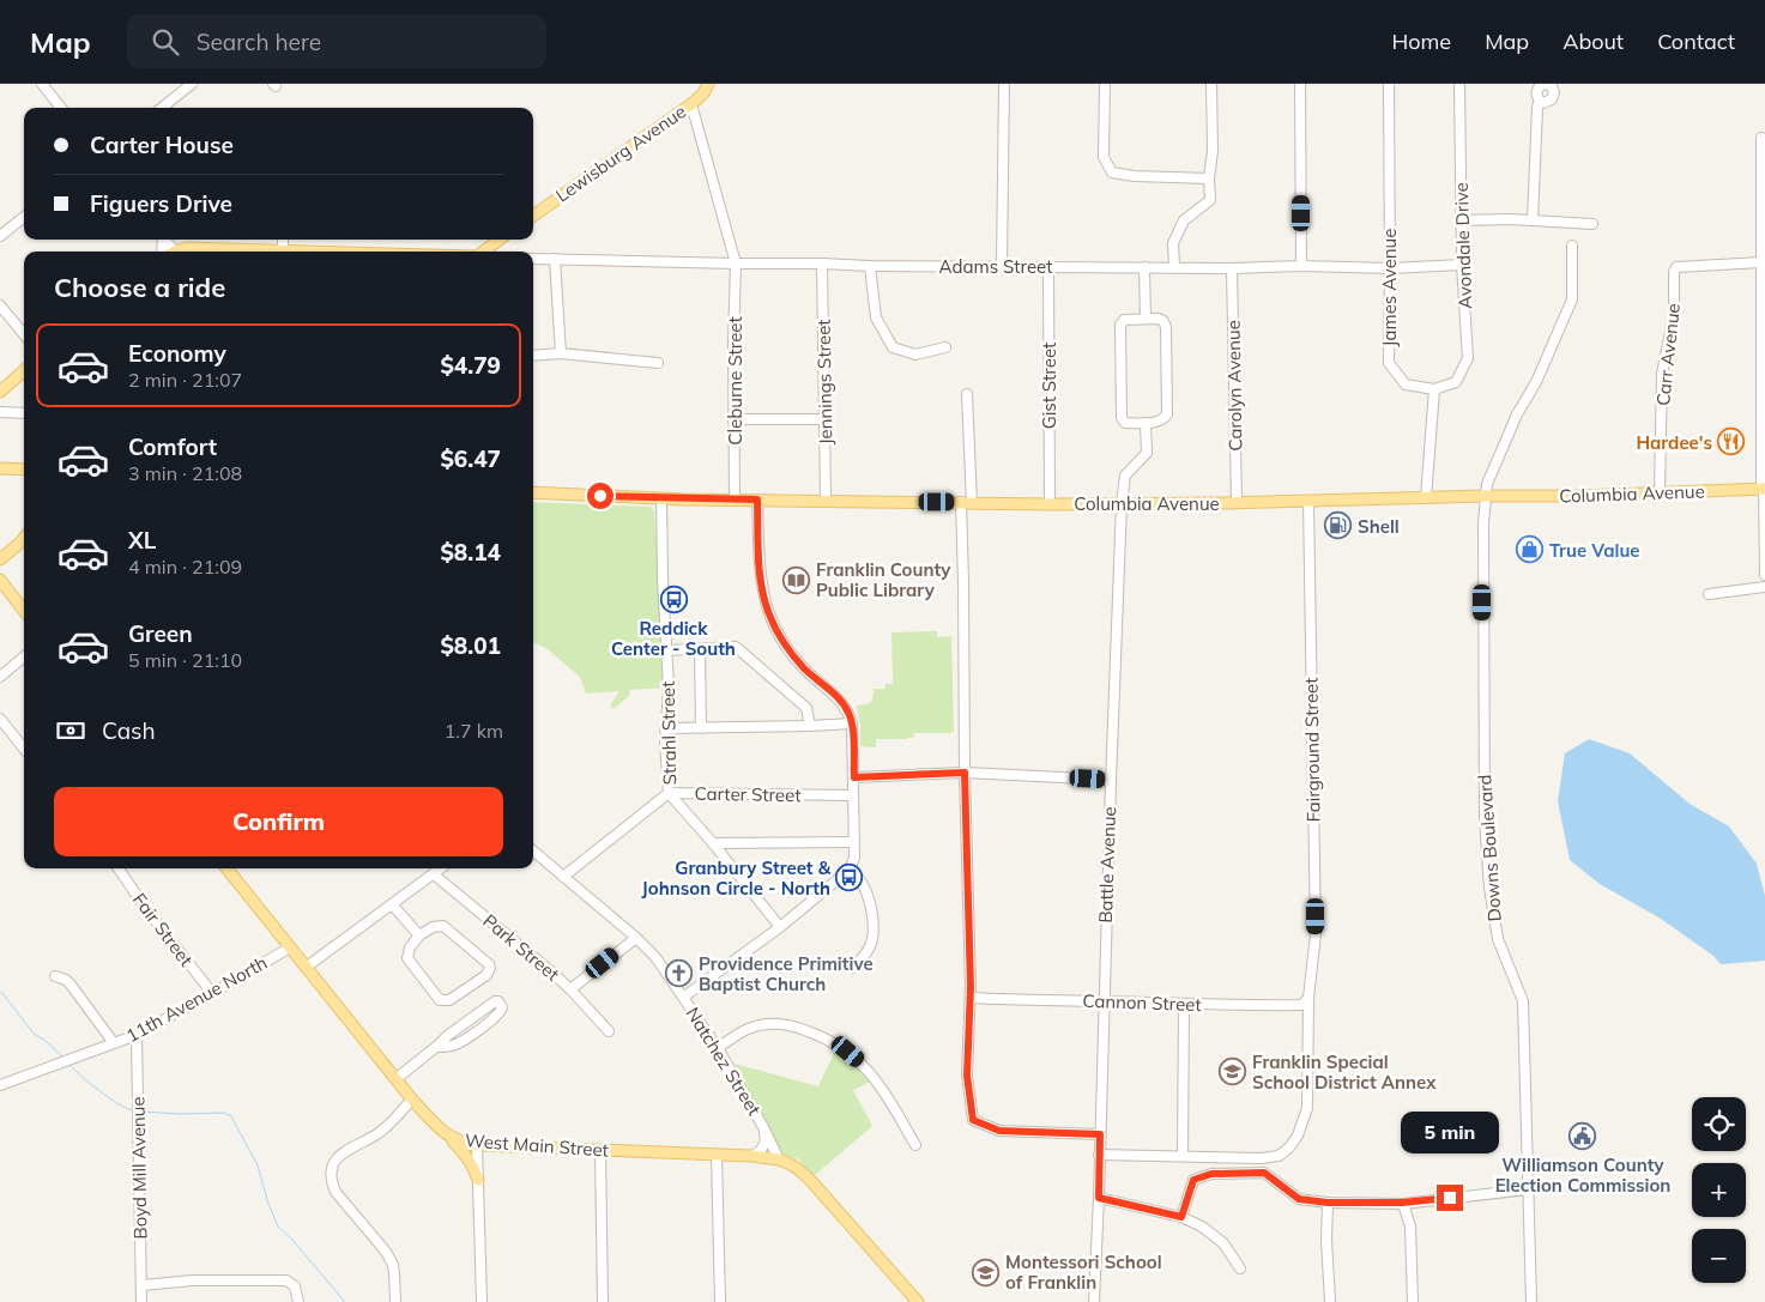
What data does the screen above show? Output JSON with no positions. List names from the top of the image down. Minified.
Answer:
{"streets":{"main road":["Lewisburg Avenue","Columbia Avenue","West Main Street"],"street":["Avondale Drive","Adams Street","James Avenue","Carr Avenue","Cleburne Street","Jennings Street","Gist Street","Carolyn Avenue","Strahl Street","Fairground Street","Carter Street","Downs Boulevard","Battle Avenue","Fair Street","Park Street","11th Avenue North","Cannon Street","Natchez Street","Boyd Mill Avenue"]},"crossings":[["Lewisburg Avenue","Cleburne Street"],["Avondale Drive","Adams Street"],["Avondale Drive","James Avenue"],["Adams Street","James Avenue"],["Adams Street","Cleburne Street"],["Adams Street","Jennings Street"],["Adams Street","Gist Street"],["Adams Street","Carolyn Avenue"],["Carr Avenue","Columbia Avenue"],["Cleburne Street","Columbia Avenue"],["Jennings Street","Columbia Avenue"],["Gist Street","Columbia Avenue"],["Carolyn Avenue","Columbia Avenue"],["Columbia Avenue","Strahl Street"],["Columbia Avenue","Fairground Street"],["Columbia Avenue","Downs Boulevard"],["Columbia Avenue","Battle Avenue"],["Strahl Street","Carter Street"],["Fairground Street","Cannon Street"],["Carter Street","Natchez Street"],["Battle Avenue","Cannon Street"],["Fair Street","11th Avenue North"],["Park Street","Natchez Street"],["11th Avenue North","West Main Street"],["11th Avenue North","Boyd Mill Avenue"],["Natchez Street","West Main Street"]],"places":{"restaurant":["Hardee's"],"fuel station":["Shell"],"shop":["True Value"],"library":["Franklin County Public Library"],"bus stop":["Reddick Center - South","Granbury Street & Johnson Circle - North"],"church":["Providence Primitive Baptist Church"],"school or university":["Franklin Special School District Annex","Montessori School of Franklin"],"public building":["Williamson County Election Commission"]},"page":{"header":"Map","search":"Search here","nav":["Home","Map","About","Contact"],"banner":["Carter House","Figuers Drive"],"heading":"Choose a ride","list":[{"name":"Economy","note":"2 min · 21:07","value":"$4.79"},{"name":"Comfort","note":"3 min · 21:08","value":"$6.47"},{"name":"XL","note":"4 min · 21:09","value":"$8.14"},{"name":"Green","note":"5 min · 21:10","value":"$8.01"}],"pay":["Cash","1.7 km"],"buttons":"Confirm","map_buttons":["+","−"],"bubble":"5 min"}}
